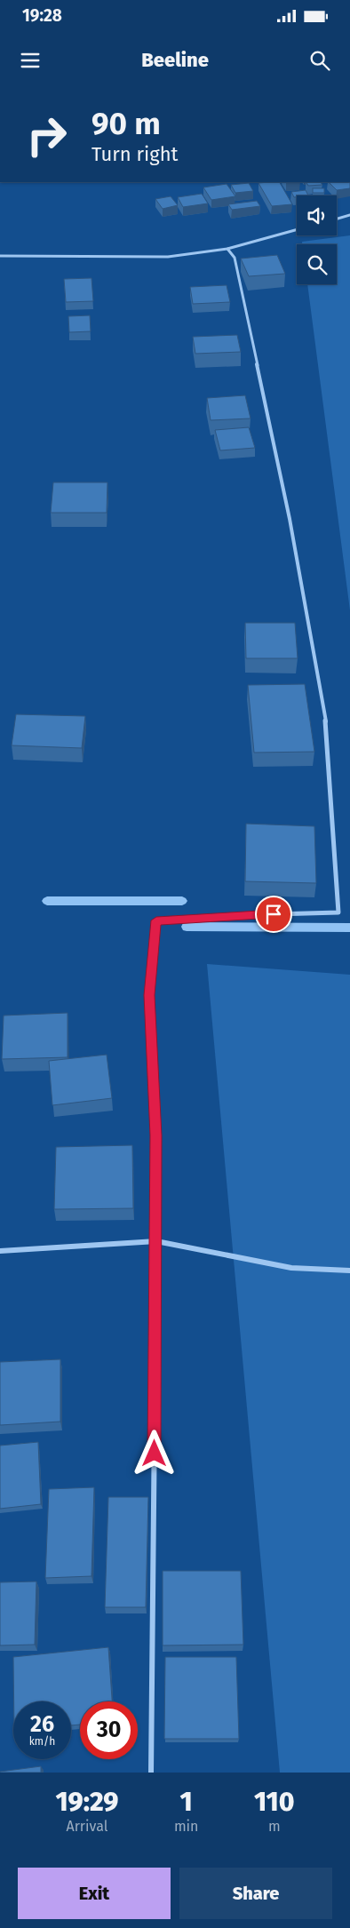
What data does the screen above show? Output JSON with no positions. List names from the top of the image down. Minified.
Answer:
{"page":{"status":"19:28","header":"Beeline","turn":["90 m","Turn right"],"speed":"26 km/h","limit":"30","eta":["19:29","Arrival","1","min","110","m"],"buttons":["Exit","Share"]}}
